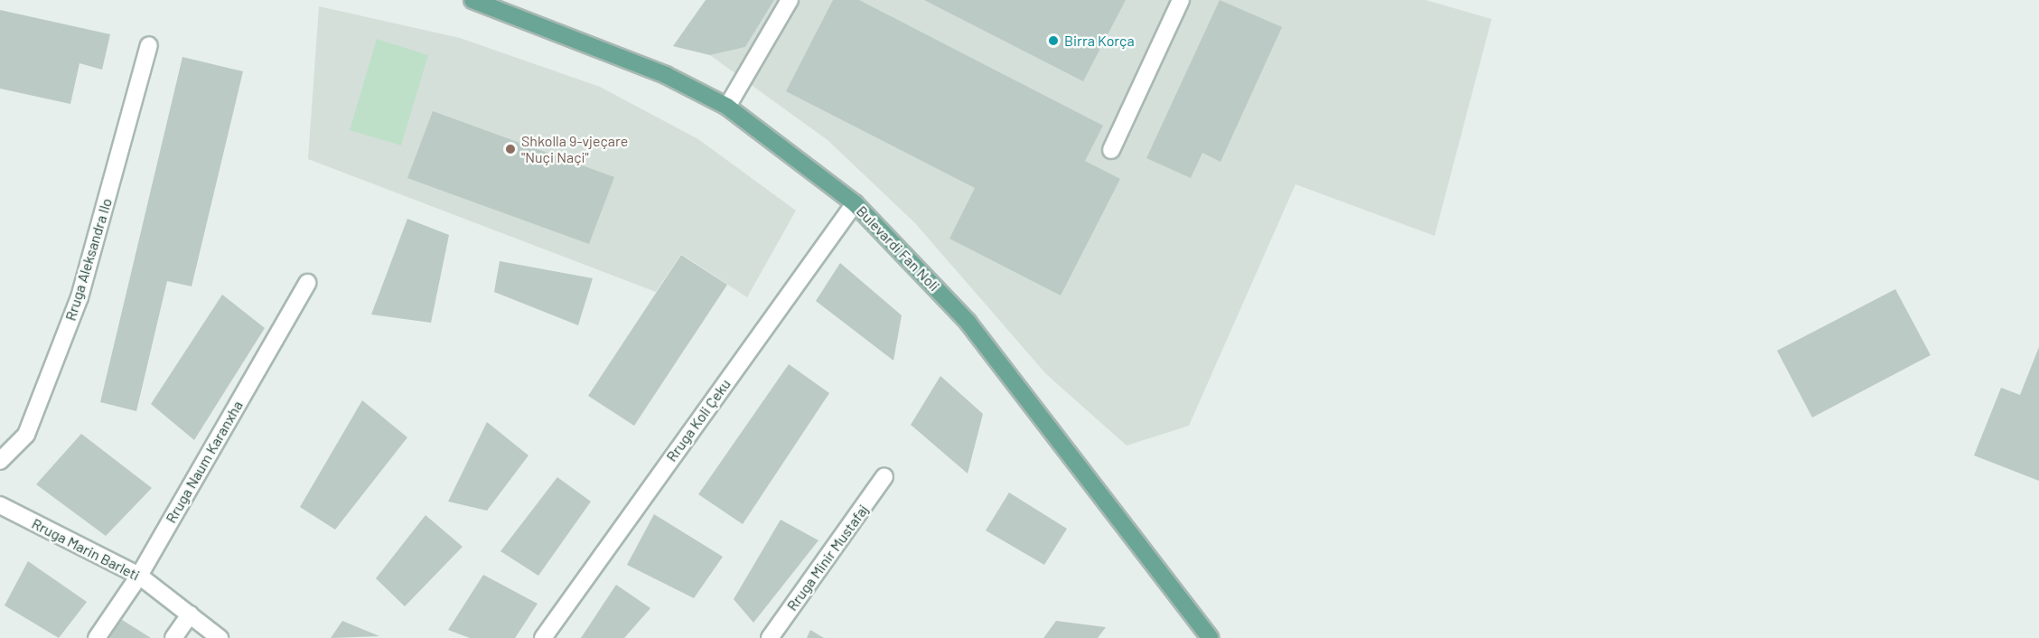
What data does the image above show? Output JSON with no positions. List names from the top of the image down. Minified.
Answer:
{"streets":{"main road":["Bulevardi Fan Noli"],"street":["Rruga Aleksandra Ilo","Rruga Koli Çeku","Rruga Naum Karanxha","Rruga Marin Barleti","Rruga Minir Mustafaj"]},"crossings":[["Bulevardi Fan Noli","Rruga Koli Çeku"],["Rruga Naum Karanxha","Rruga Marin Barleti"]],"places":["Birra Korça","Shkolla 9-vjeçare \"Nuçi Naçi\""]}
